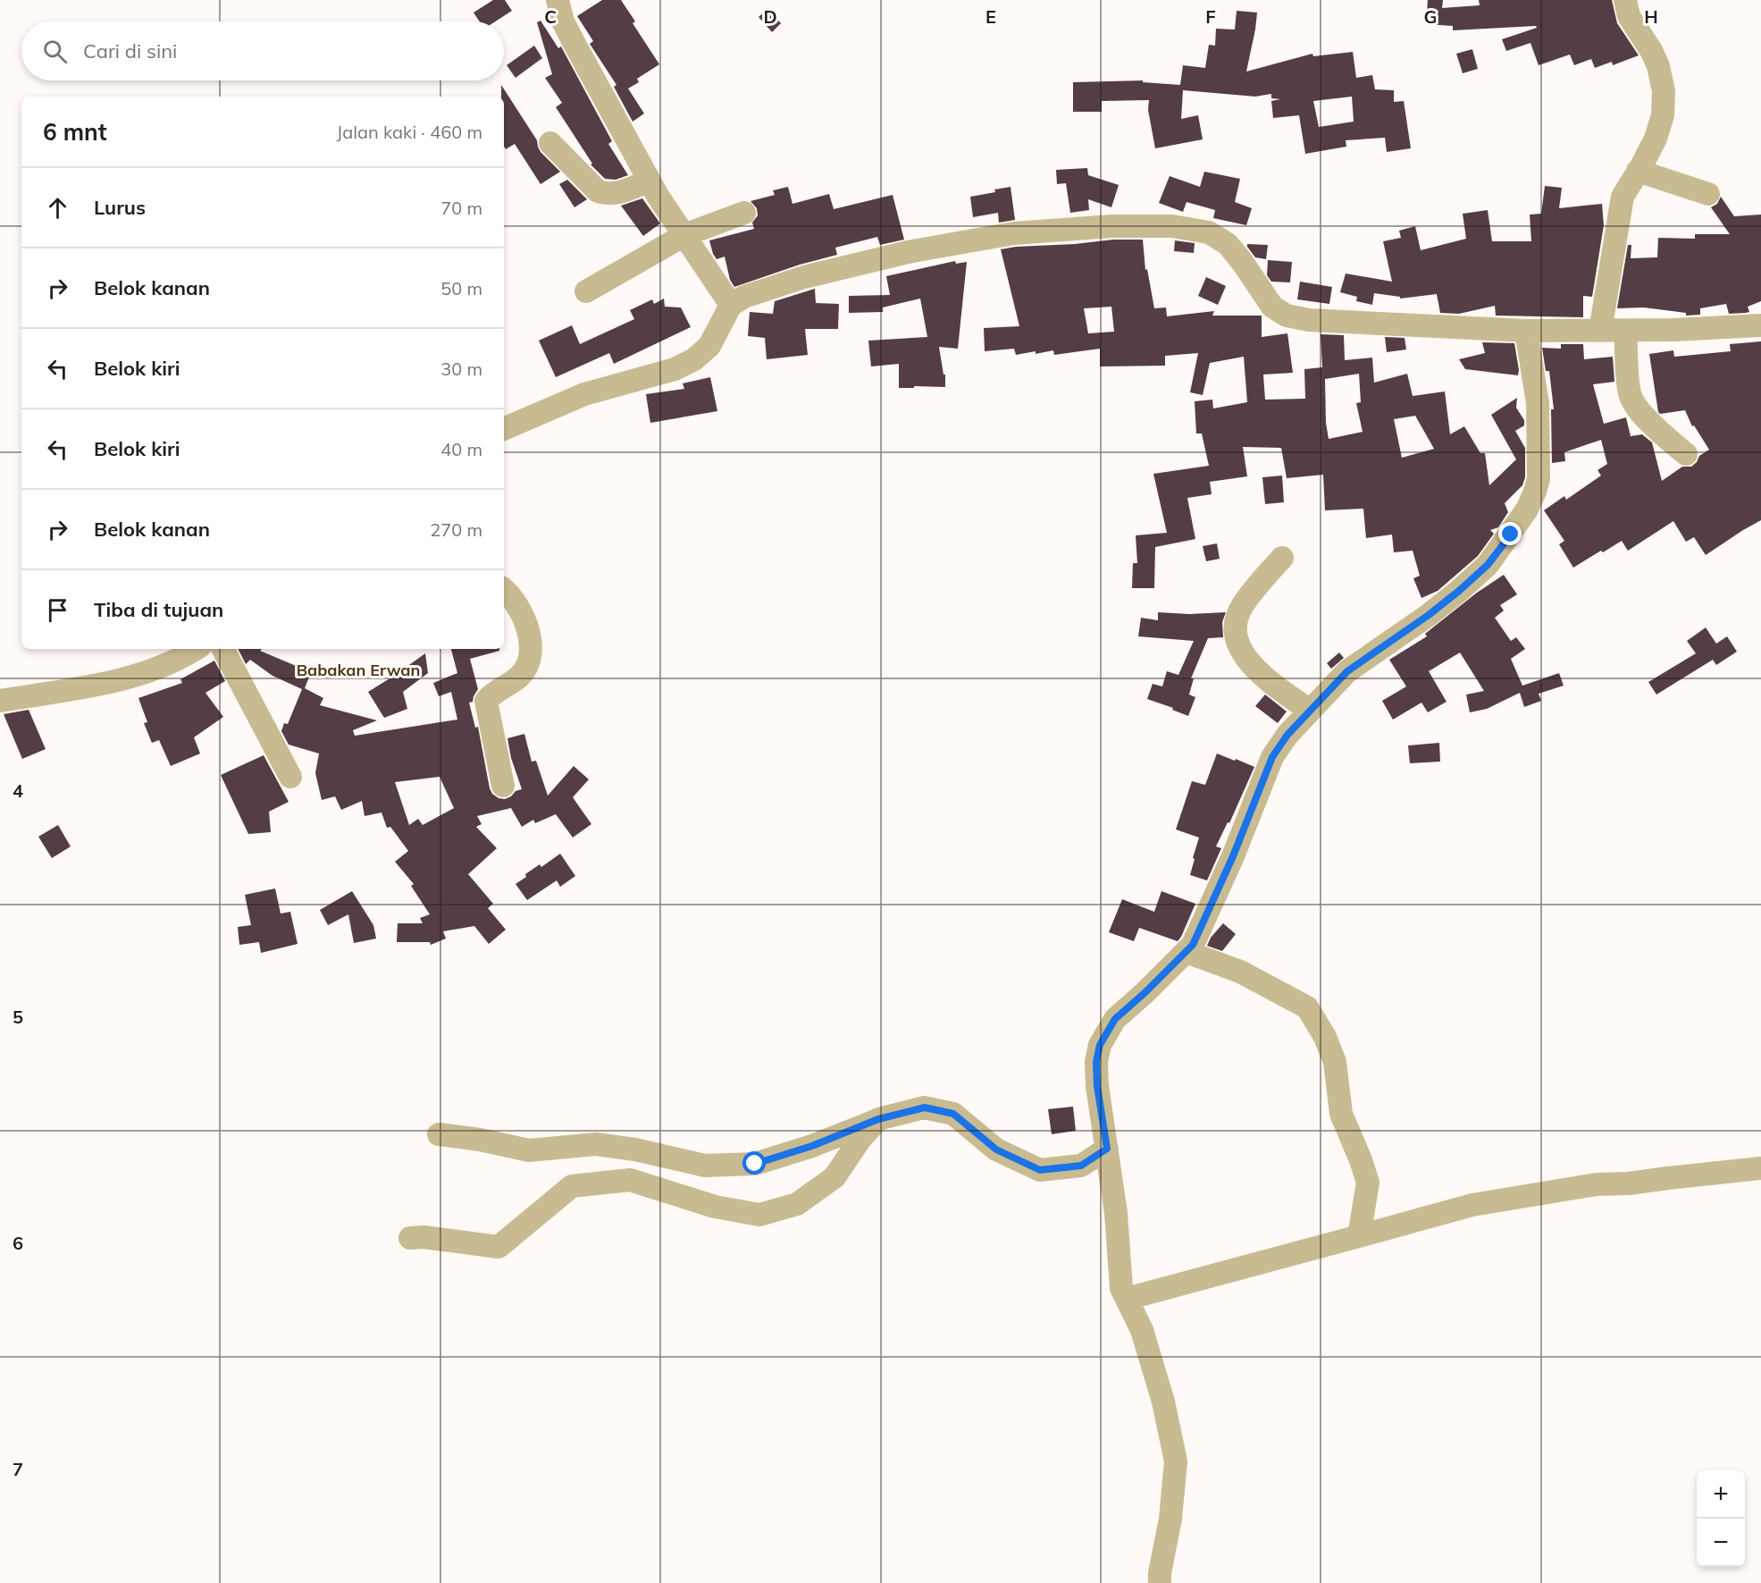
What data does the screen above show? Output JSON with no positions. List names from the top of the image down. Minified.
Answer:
{"districts":["Babakan Erwan"],"page":{"search":"Cari di sini","heading":["6 mnt","Jalan kaki · 460 m"],"list":[["Lurus","70 m"],["Belok kanan","50 m"],["Belok kiri","30 m"],["Belok kiri","40 m"],["Belok kanan","270 m"],"Tiba di tujuan"],"map_buttons":["+","−"]},"grid":{"columns":["C","D","E","F","G","H"],"rows":["4","5","6","7"]}}
